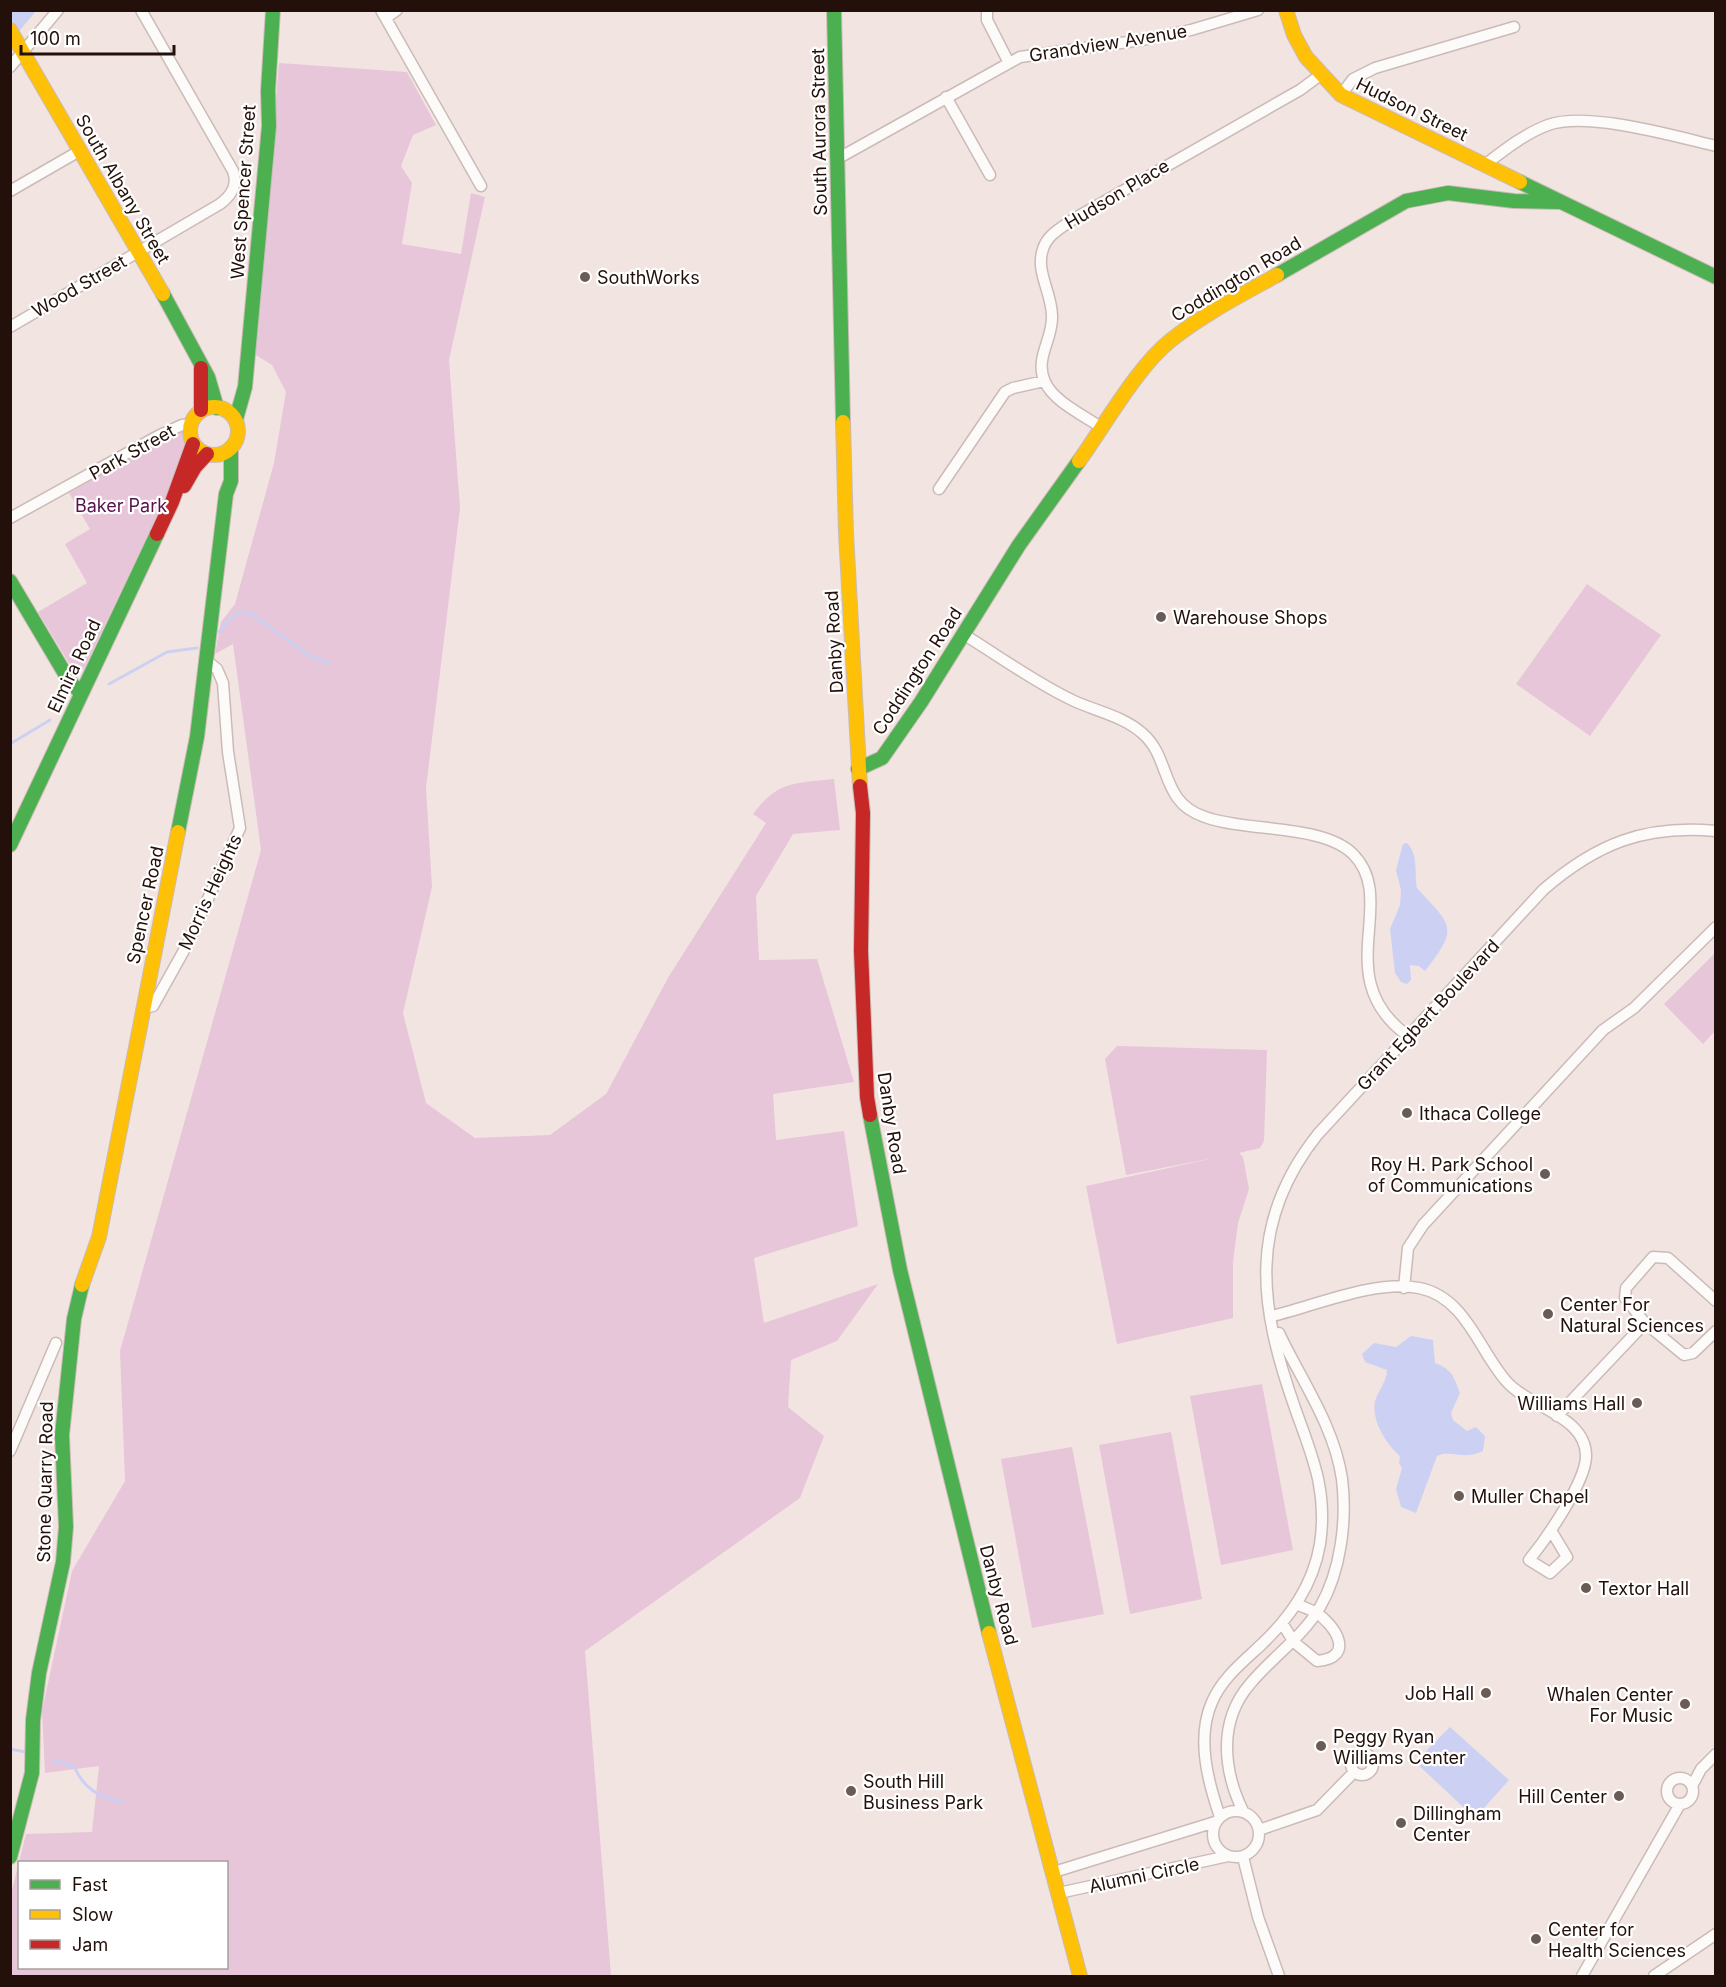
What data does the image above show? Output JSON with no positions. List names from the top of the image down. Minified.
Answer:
{"streets":{"street":["Grandview Avenue","Hudson Street","South Aurora Street","South Albany Street","West Spencer Street","Hudson Place","Coddington Road","Wood Street","Park Street","Danby Road","Elmira Road","Morris Heights","Spencer Road","Grant Egbert Boulevard","Stone Quarry Road","Alumni Circle"]},"crossings":[["Grandview Avenue","South Aurora Street"],["Hudson Street","Hudson Place"],["Hudson Street","Coddington Road"],["South Aurora Street","Danby Road"],["South Albany Street","West Spencer Street"],["South Albany Street","Wood Street"],["South Albany Street","Park Street"],["South Albany Street","Elmira Road"],["South Albany Street","Spencer Road"],["West Spencer Street","Park Street"],["West Spencer Street","Elmira Road"],["West Spencer Street","Spencer Road"],["Coddington Road","Danby Road"],["Park Street","Elmira Road"],["Park Street","Spencer Road"],["Danby Road","Alumni Circle"],["Elmira Road","Spencer Road"],["Morris Heights","Spencer Road"],["Spencer Road","Stone Quarry Road"],["Grant Egbert Boulevard","Alumni Circle"]],"parks":["Baker Park"],"places":["SouthWorks","Warehouse Shops","Ithaca College","Roy H. Park School of Communications","Center For Natural Sciences","Williams Hall","Muller Chapel","Textor Hall","Job Hall","Whalen Center For Music","Peggy Ryan Williams Center","South Hill Business Park","Hill Center","Dillingham Center","Center for Health Sciences"],"legend":["Fast","Slow","Jam"],"scale_bar":"100 m"}
